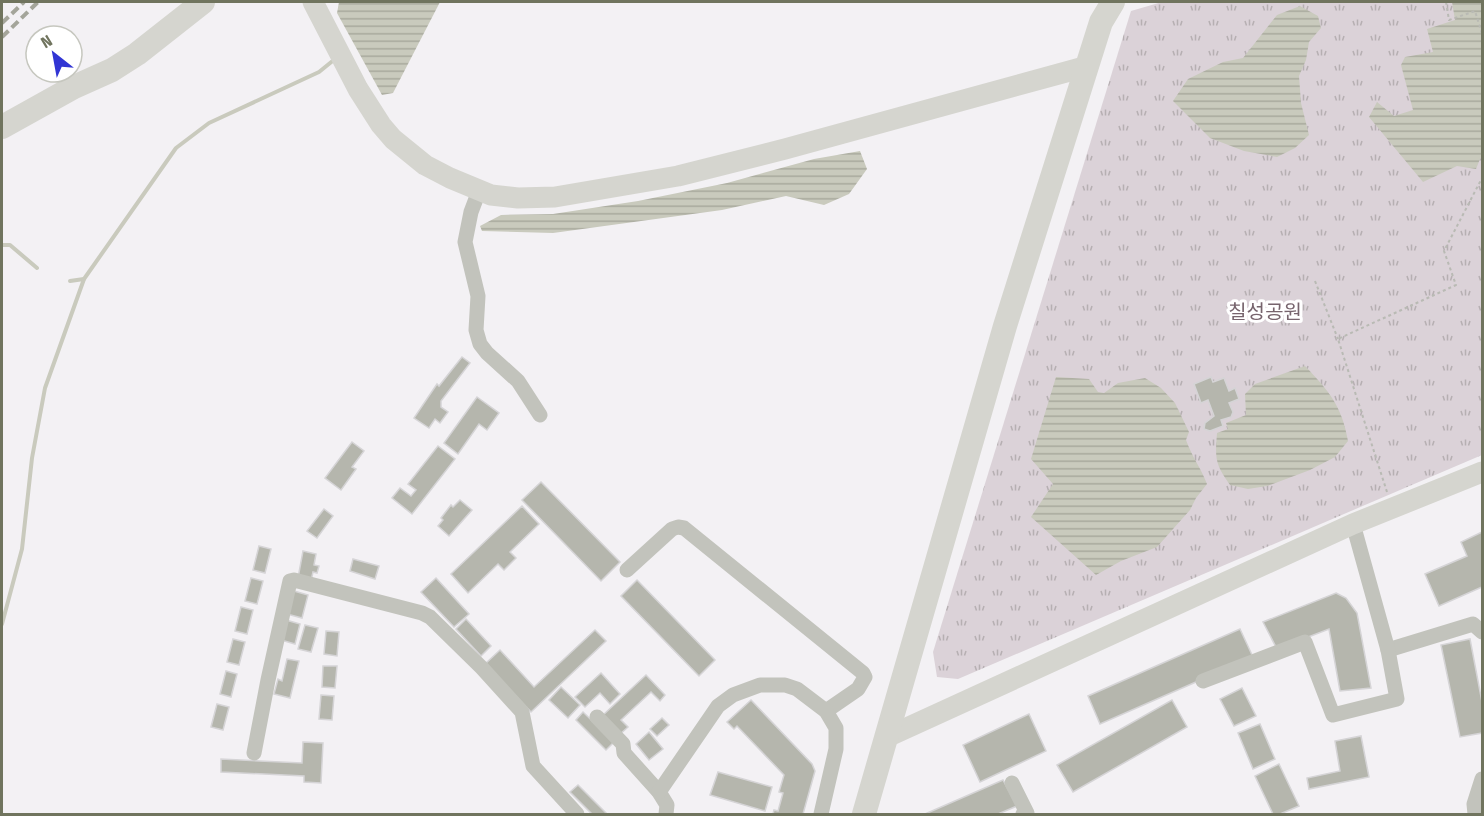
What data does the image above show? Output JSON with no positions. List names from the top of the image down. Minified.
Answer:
{"parks":["칠성공원"],"north":"top left"}
